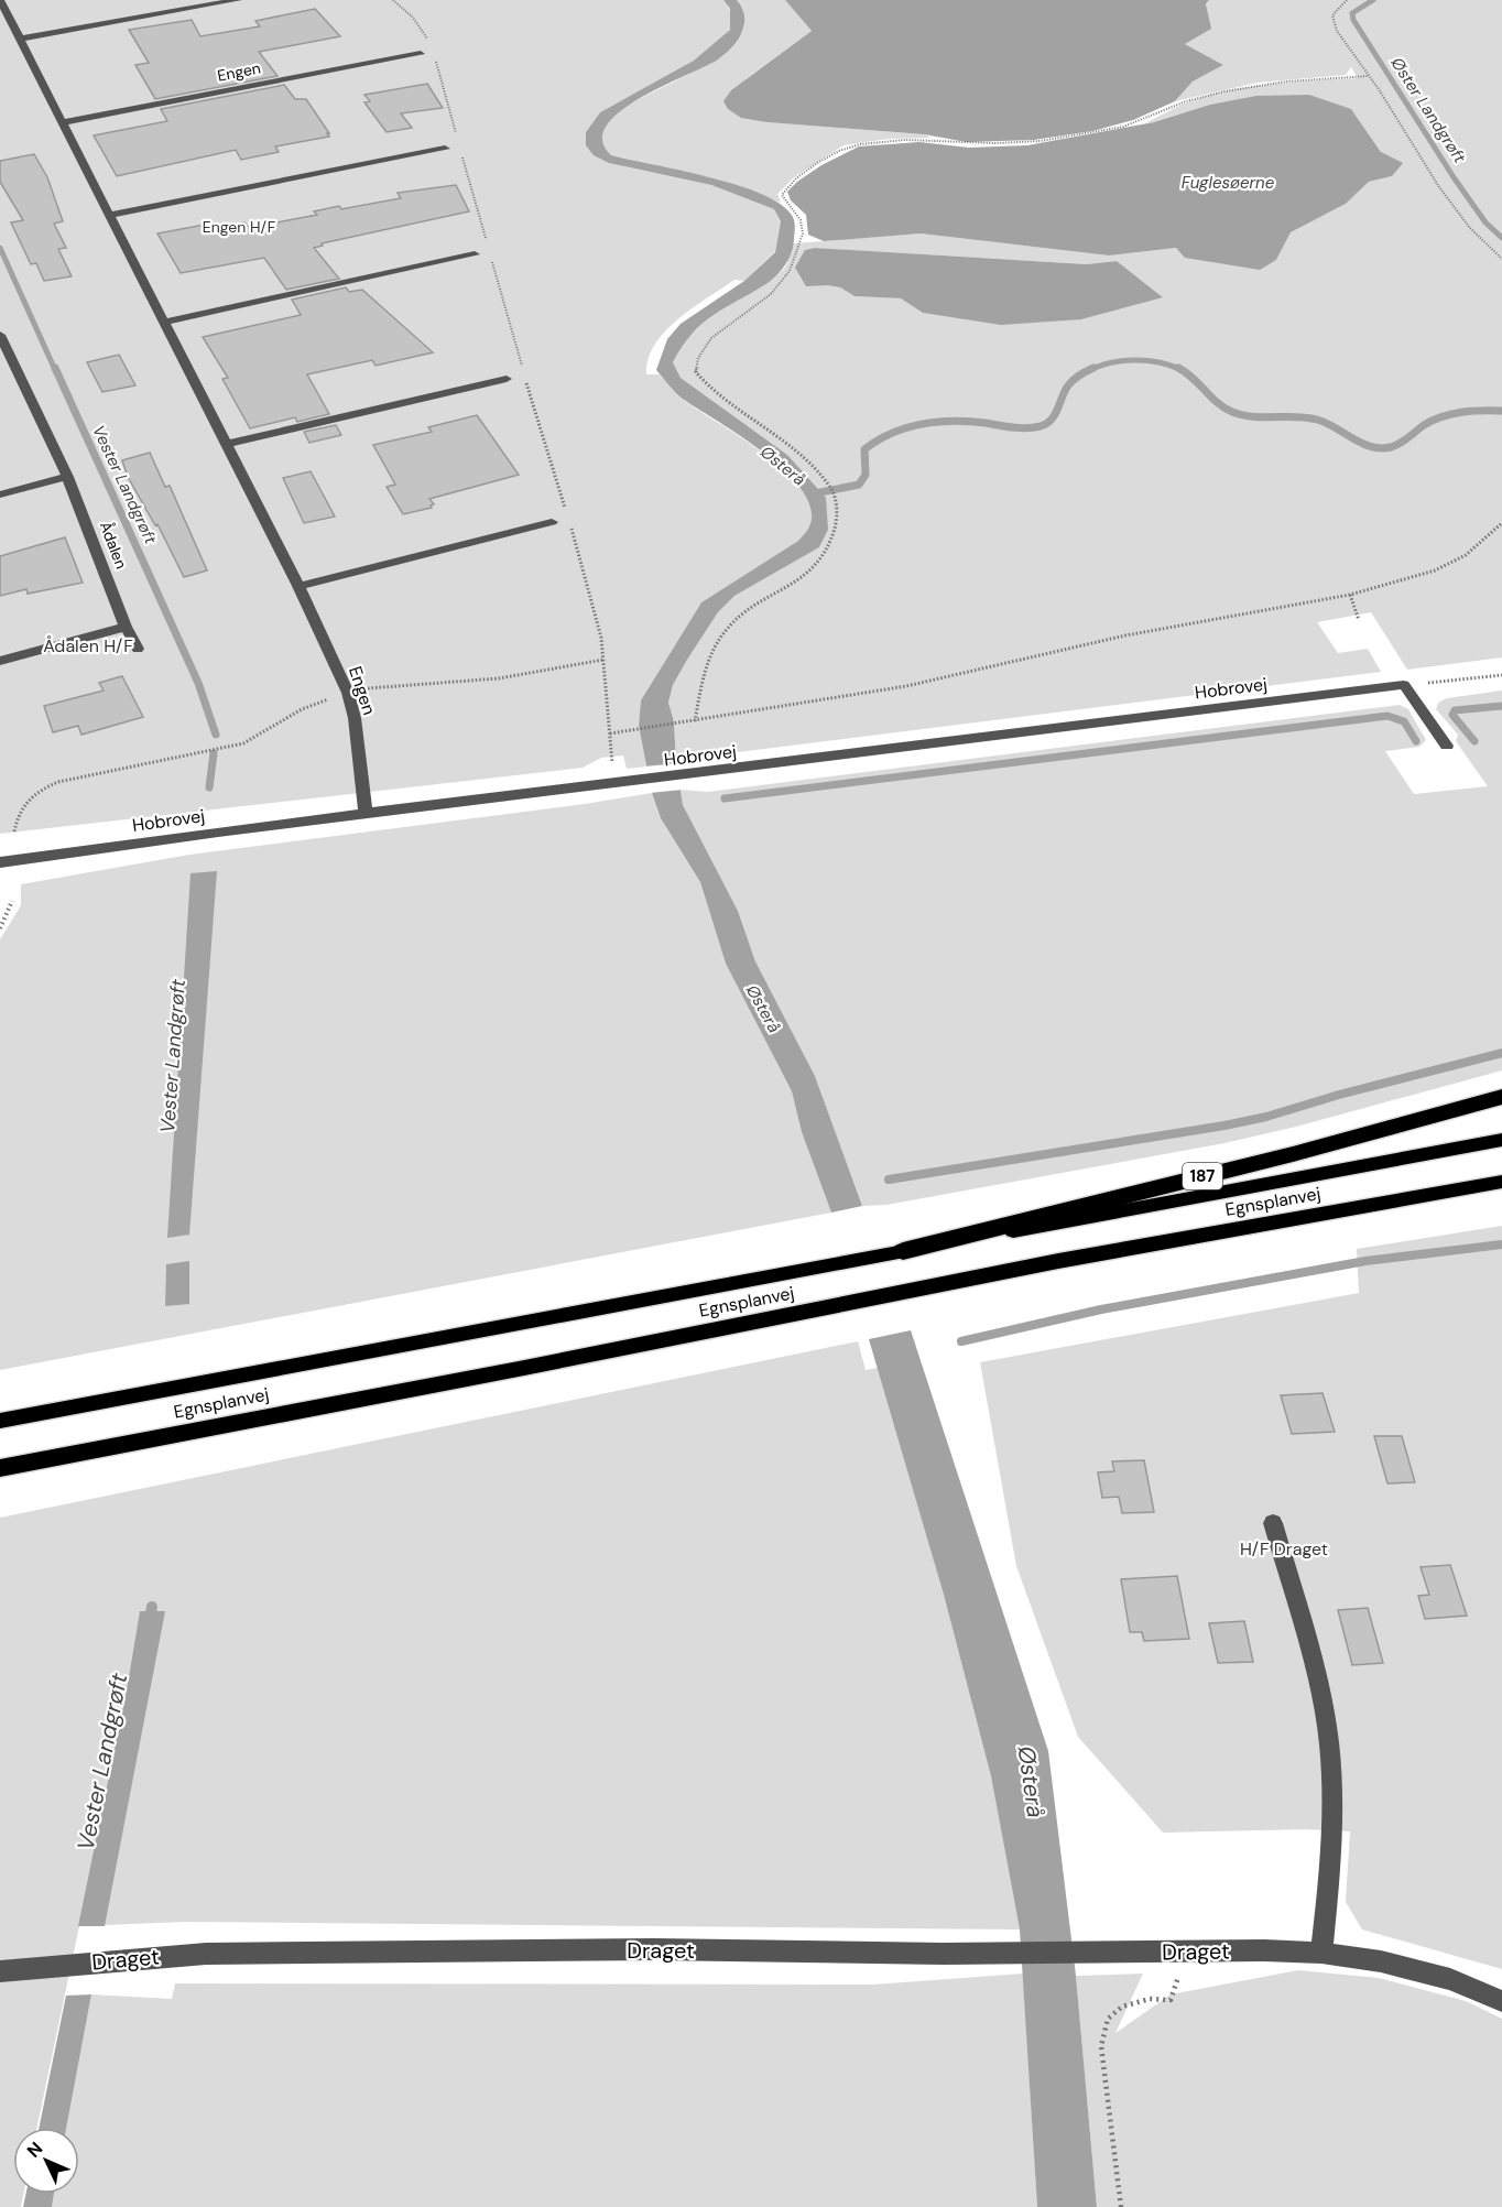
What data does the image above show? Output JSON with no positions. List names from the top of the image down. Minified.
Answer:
{"streets":{"highway":["187"],"main road":["Egnsplanvej"],"street":["Engen","Ådalen","Hobrovej","Draget"]},"crossings":[["Engen","Hobrovej"],["187","Egnsplanvej"]],"water":["Øster Landgrøft","Fuglesøerne","Østerå","Vester Landgrøft"],"parks":["Engen H/F","Ådalen H/F","H/F Draget"],"north":"top left"}
